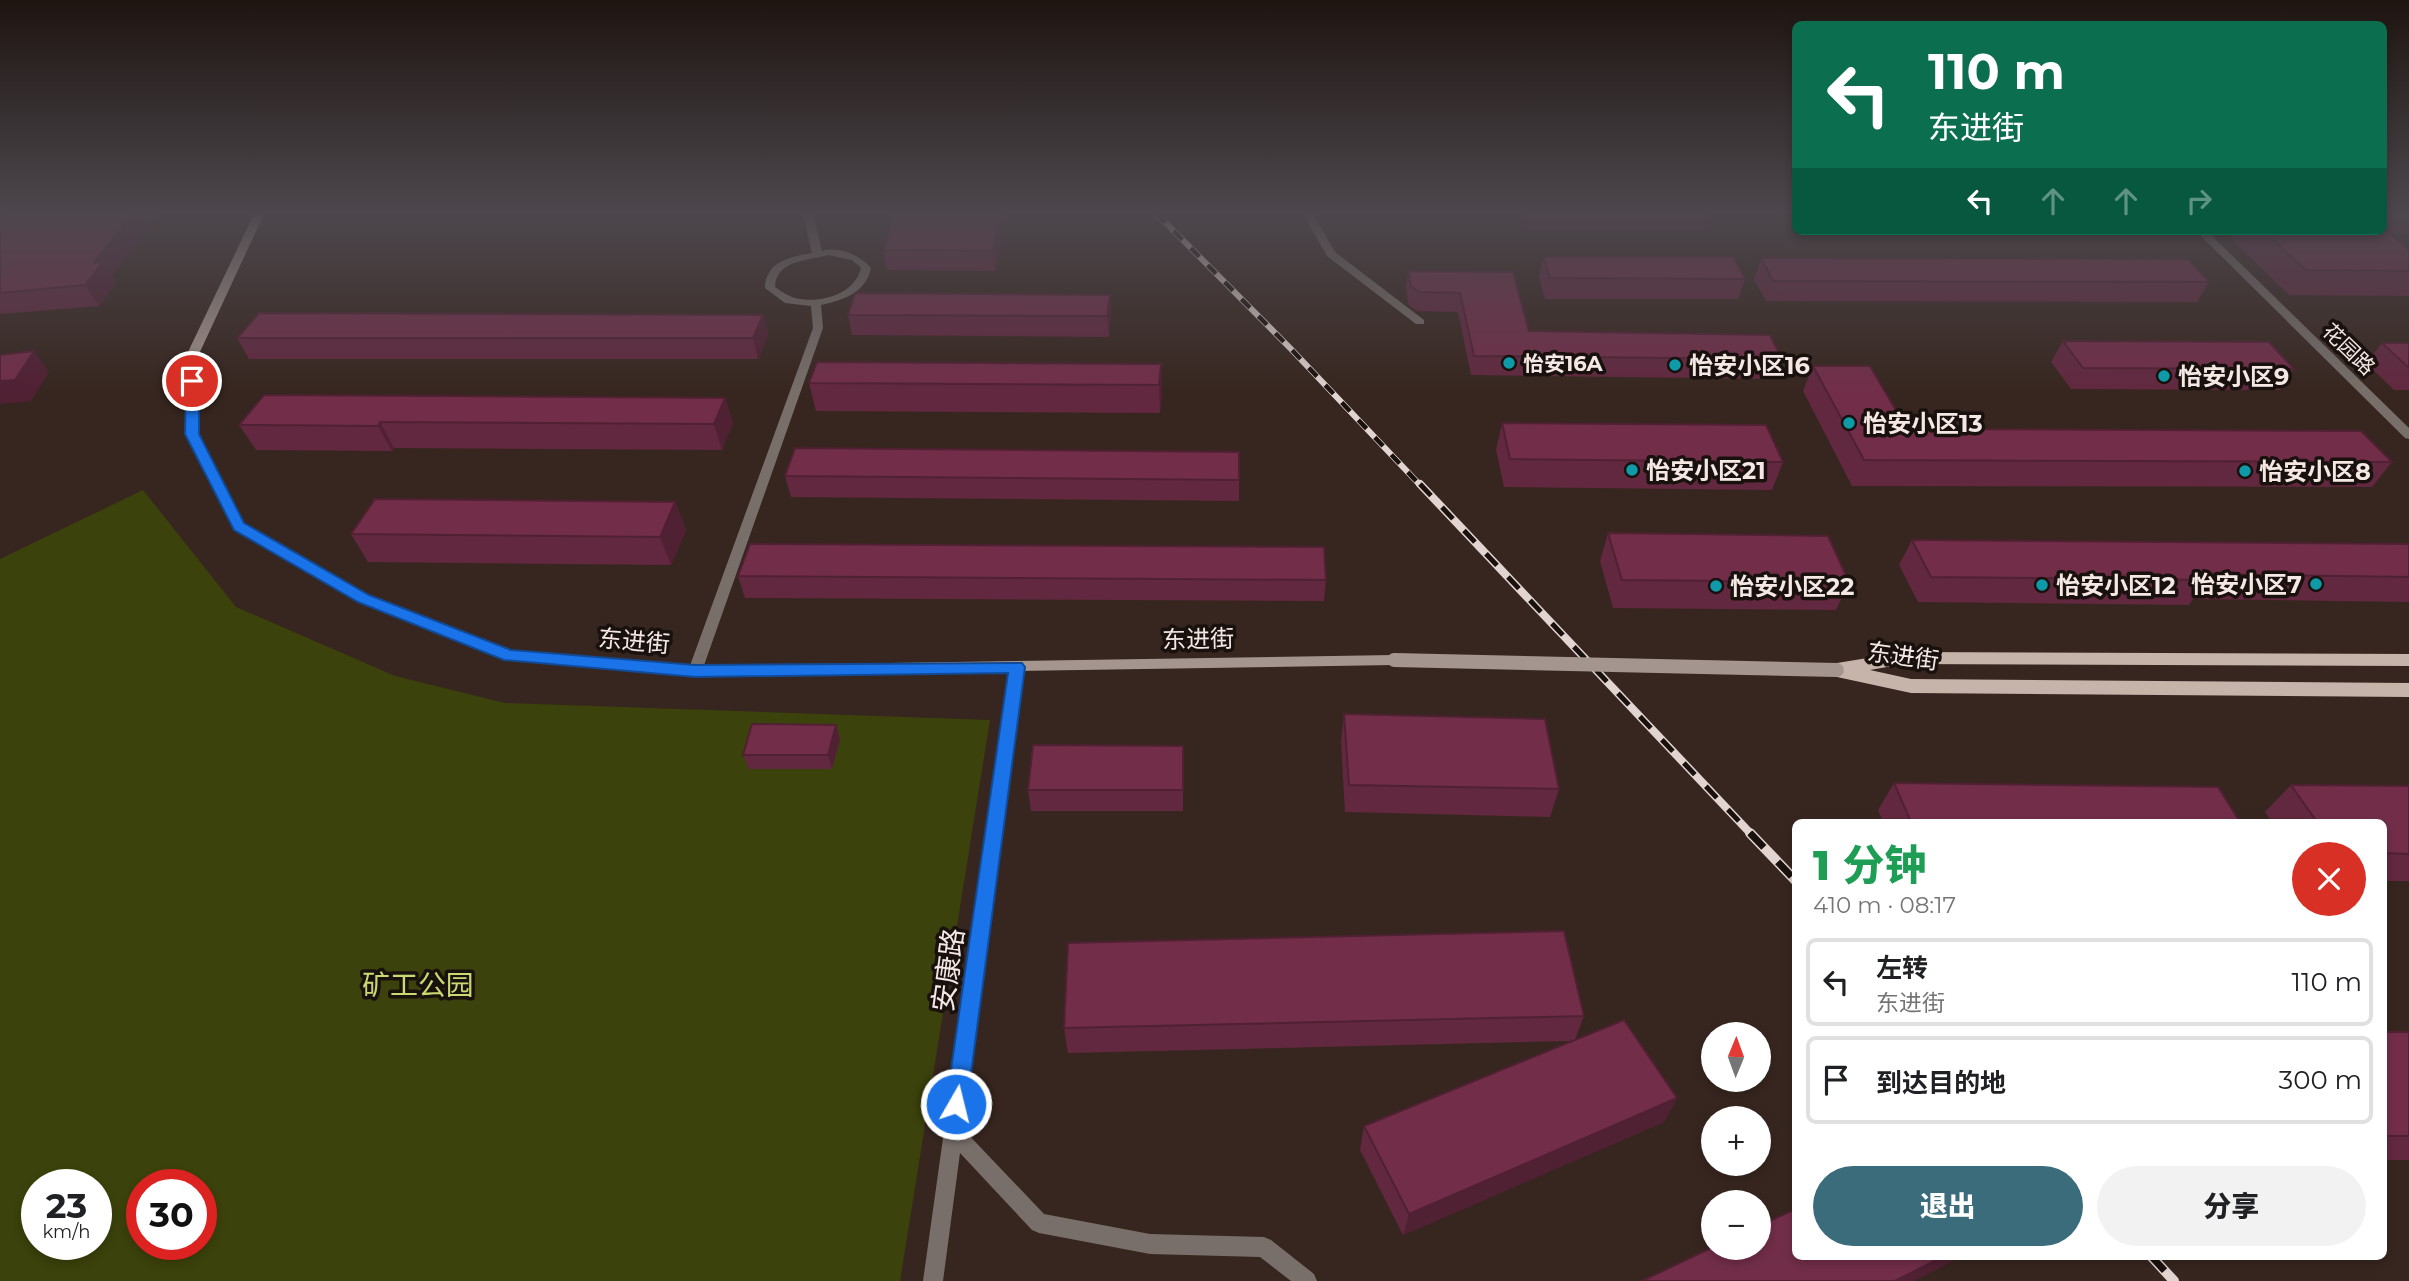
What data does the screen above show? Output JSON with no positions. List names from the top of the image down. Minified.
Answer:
{"streets":{"main road":["东进街"],"street":["花园路","安康路"]},"crossings":[["东进街","安康路"]],"parks":["矿工公园"],"places":["怡安16A","怡安小区16","怡安小区9","怡安小区13","怡安小区21","怡安小区8","怡安小区7","怡安小区12","怡安小区22"],"north":"top","page":{"turn":["110 m","东进街"],"heading":["1 分钟","410 m · 08:17"],"list":[{"name":"左转","note":"东进街","value":"110 m"},{"name":"到达目的地","value":"300 m"}],"map_buttons":["+","−"],"buttons":["退出","分享"],"speed":"23 km/h","limit":"30"}}
